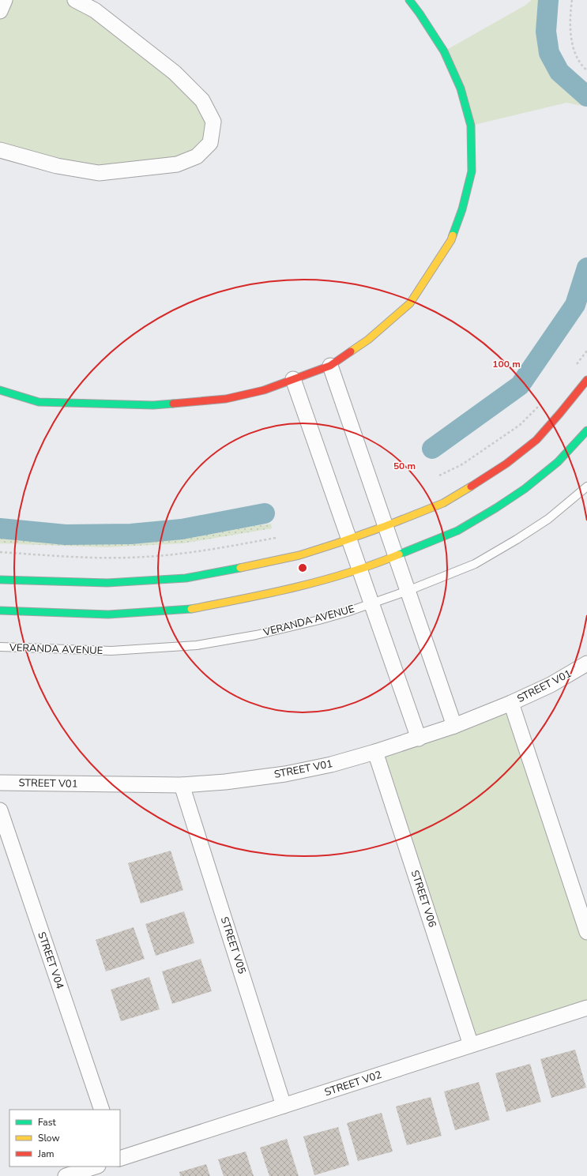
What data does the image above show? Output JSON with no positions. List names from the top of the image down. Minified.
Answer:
{"streets":{"street":["STREET V01","STREET V06","STREET V05","STREET V04","STREET V02"],"lane":["VERANDA AVENUE"]},"crossings":[["STREET V01","STREET V06"],["STREET V01","STREET V05"],["STREET V06","STREET V02"],["STREET V05","STREET V02"]],"legend":["Fast","Slow","Jam"],"rings":["100 m","50 m"]}
